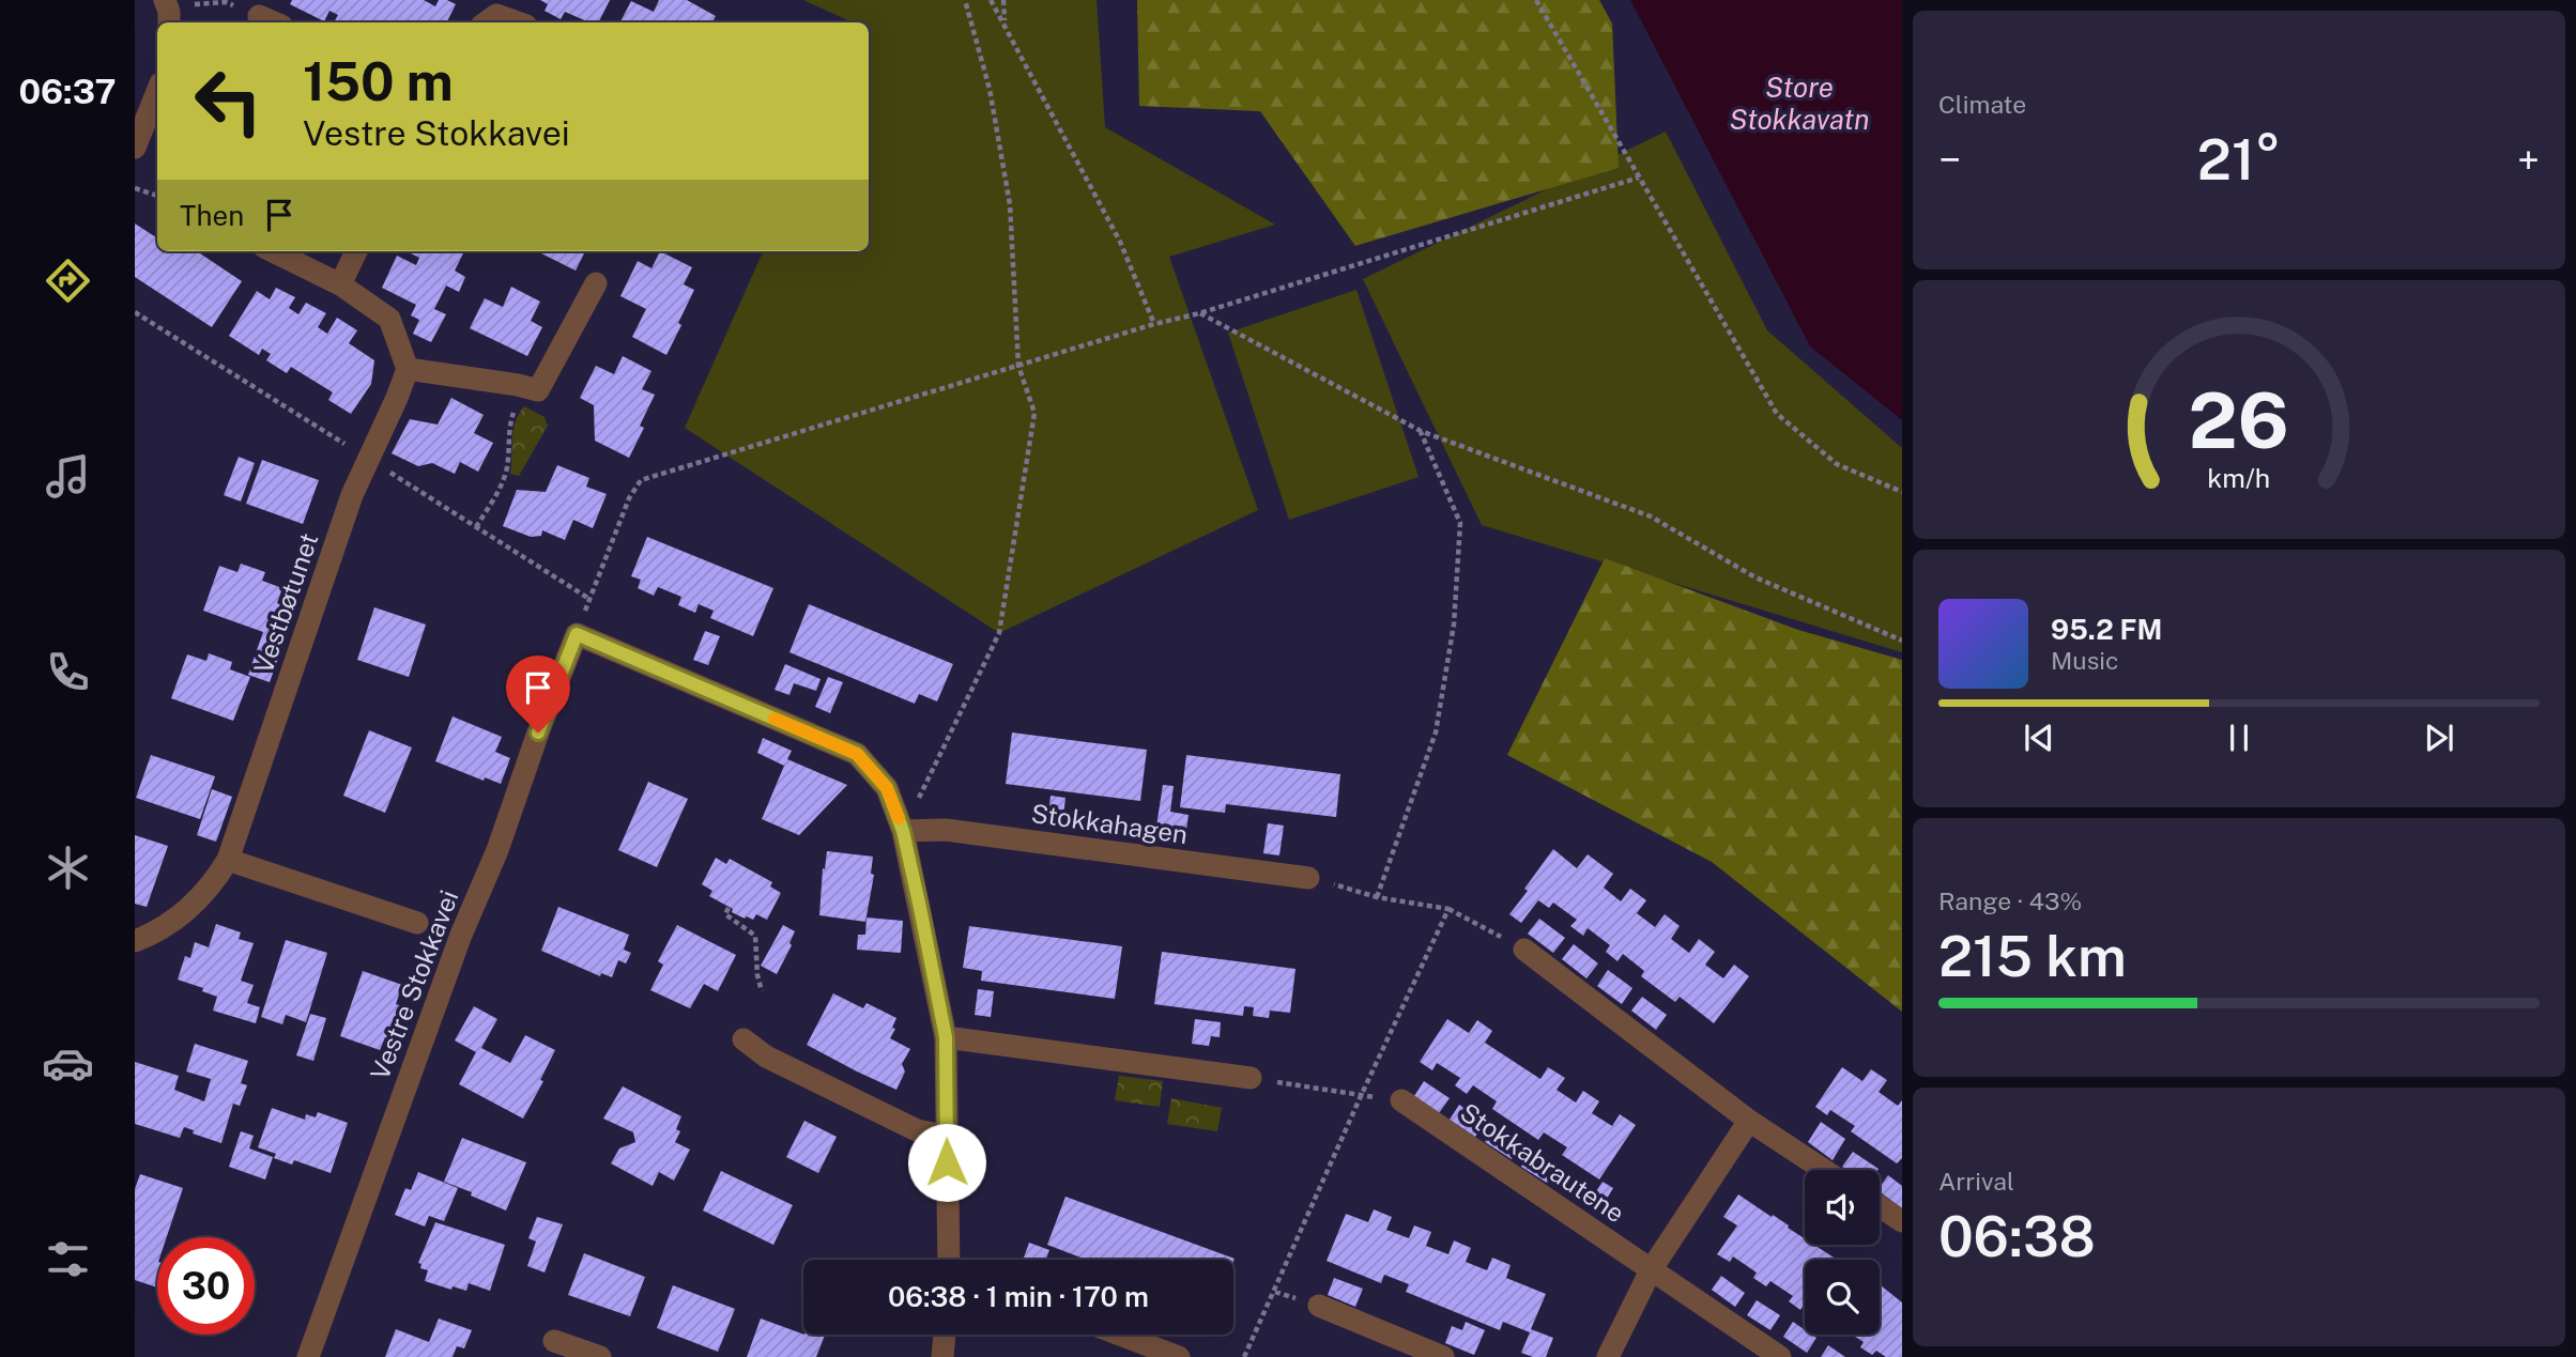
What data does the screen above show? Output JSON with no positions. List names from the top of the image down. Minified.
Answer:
{"streets":{"street":["Vestbøtunet","Stokkahagen","Vestre Stokkavei","Stokkabrautene"]},"water":["Store Stokkavatn"],"page":{"tabs":"06:37","tile":["Climate",["Range · 43%","215 km"],["Arrival","06:38"]],"turn":["150 m","Vestre Stokkavei"],"heat":["−","21°","+"],"then":"Then","song":["95.2 FM","Music"],"limit":"30","trip":"06:38 · 1 min · 170 m","gauge":["26","km/h"]}}
